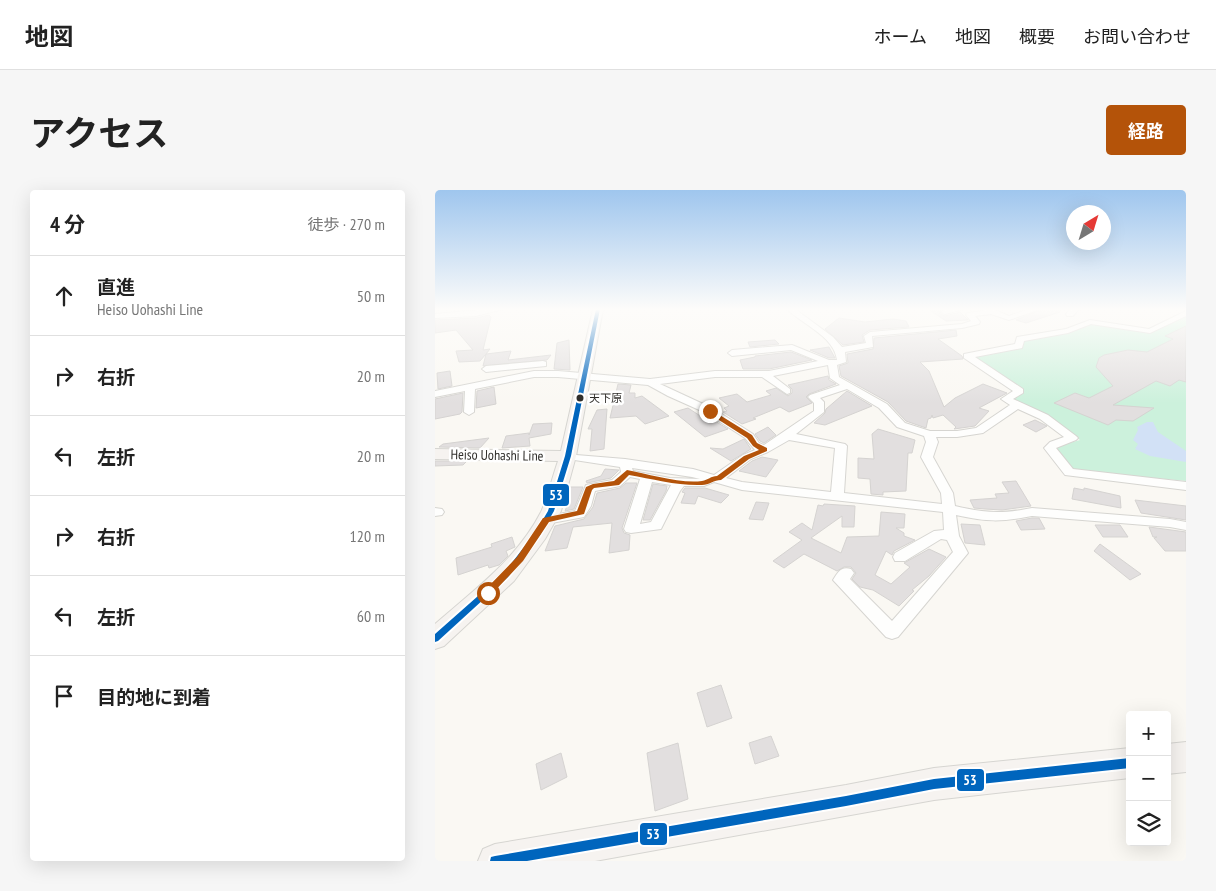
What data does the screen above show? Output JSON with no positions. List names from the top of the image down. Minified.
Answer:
{"streets":{"main road":["Heiso Uohashi Line"]},"places":["天下原"],"lines":["transit line 53"],"north":"top right","page":{"header":"地図","nav":["ホーム","地図","概要","お問い合わせ"],"title":"アクセス","buttons":"経路","heading":["4 分","徒歩 · 270 m"],"list":[["直進","Heiso Uohashi Line","50 m"],["右折","20 m"],["左折","20 m"],["右折","120 m"],["左折","60 m"],"目的地に到着"],"map_buttons":["+","−"]}}
